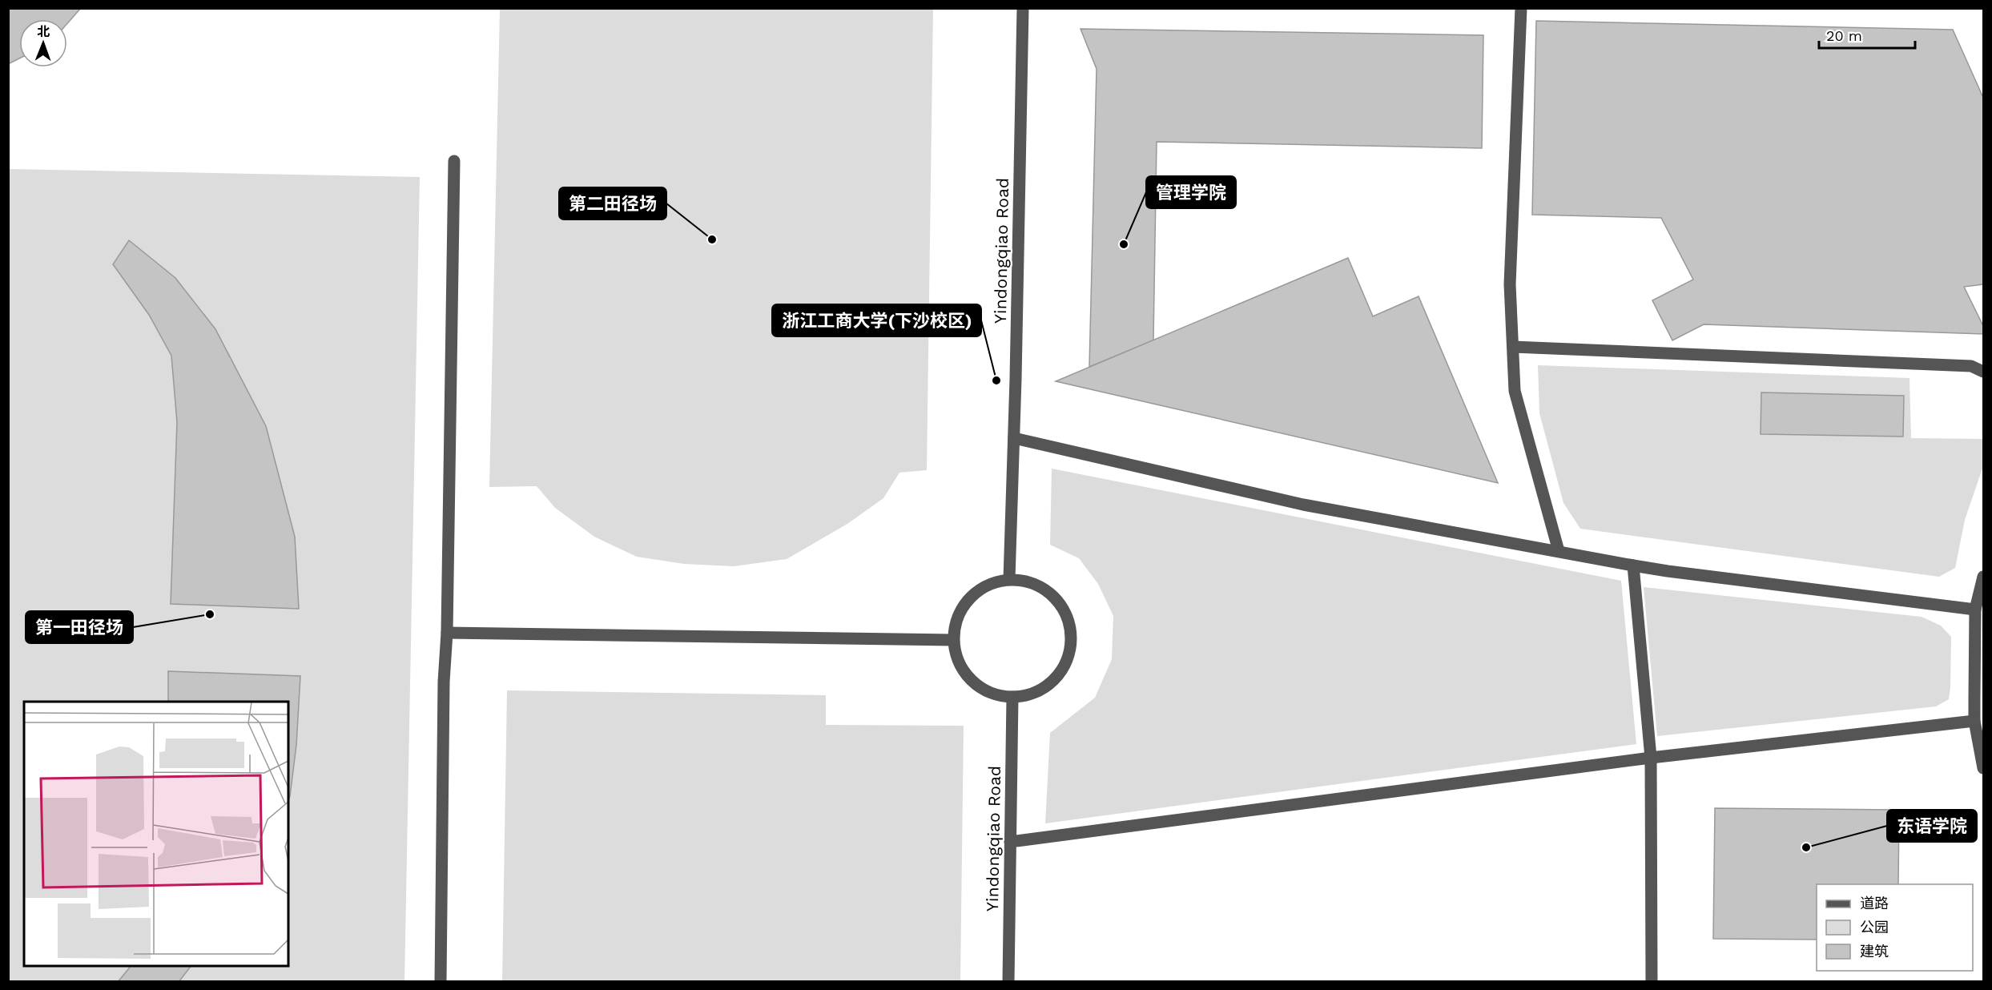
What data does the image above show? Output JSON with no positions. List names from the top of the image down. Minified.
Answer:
{"streets":{"street":["Yindongqiao Road"]},"places":["第二田径场","管理学院","浙江工商大学(下沙校区)","第一田径场","东语学院"],"legend":["道路","公园","建筑"],"scale_bar":"20 m","north":"top"}
